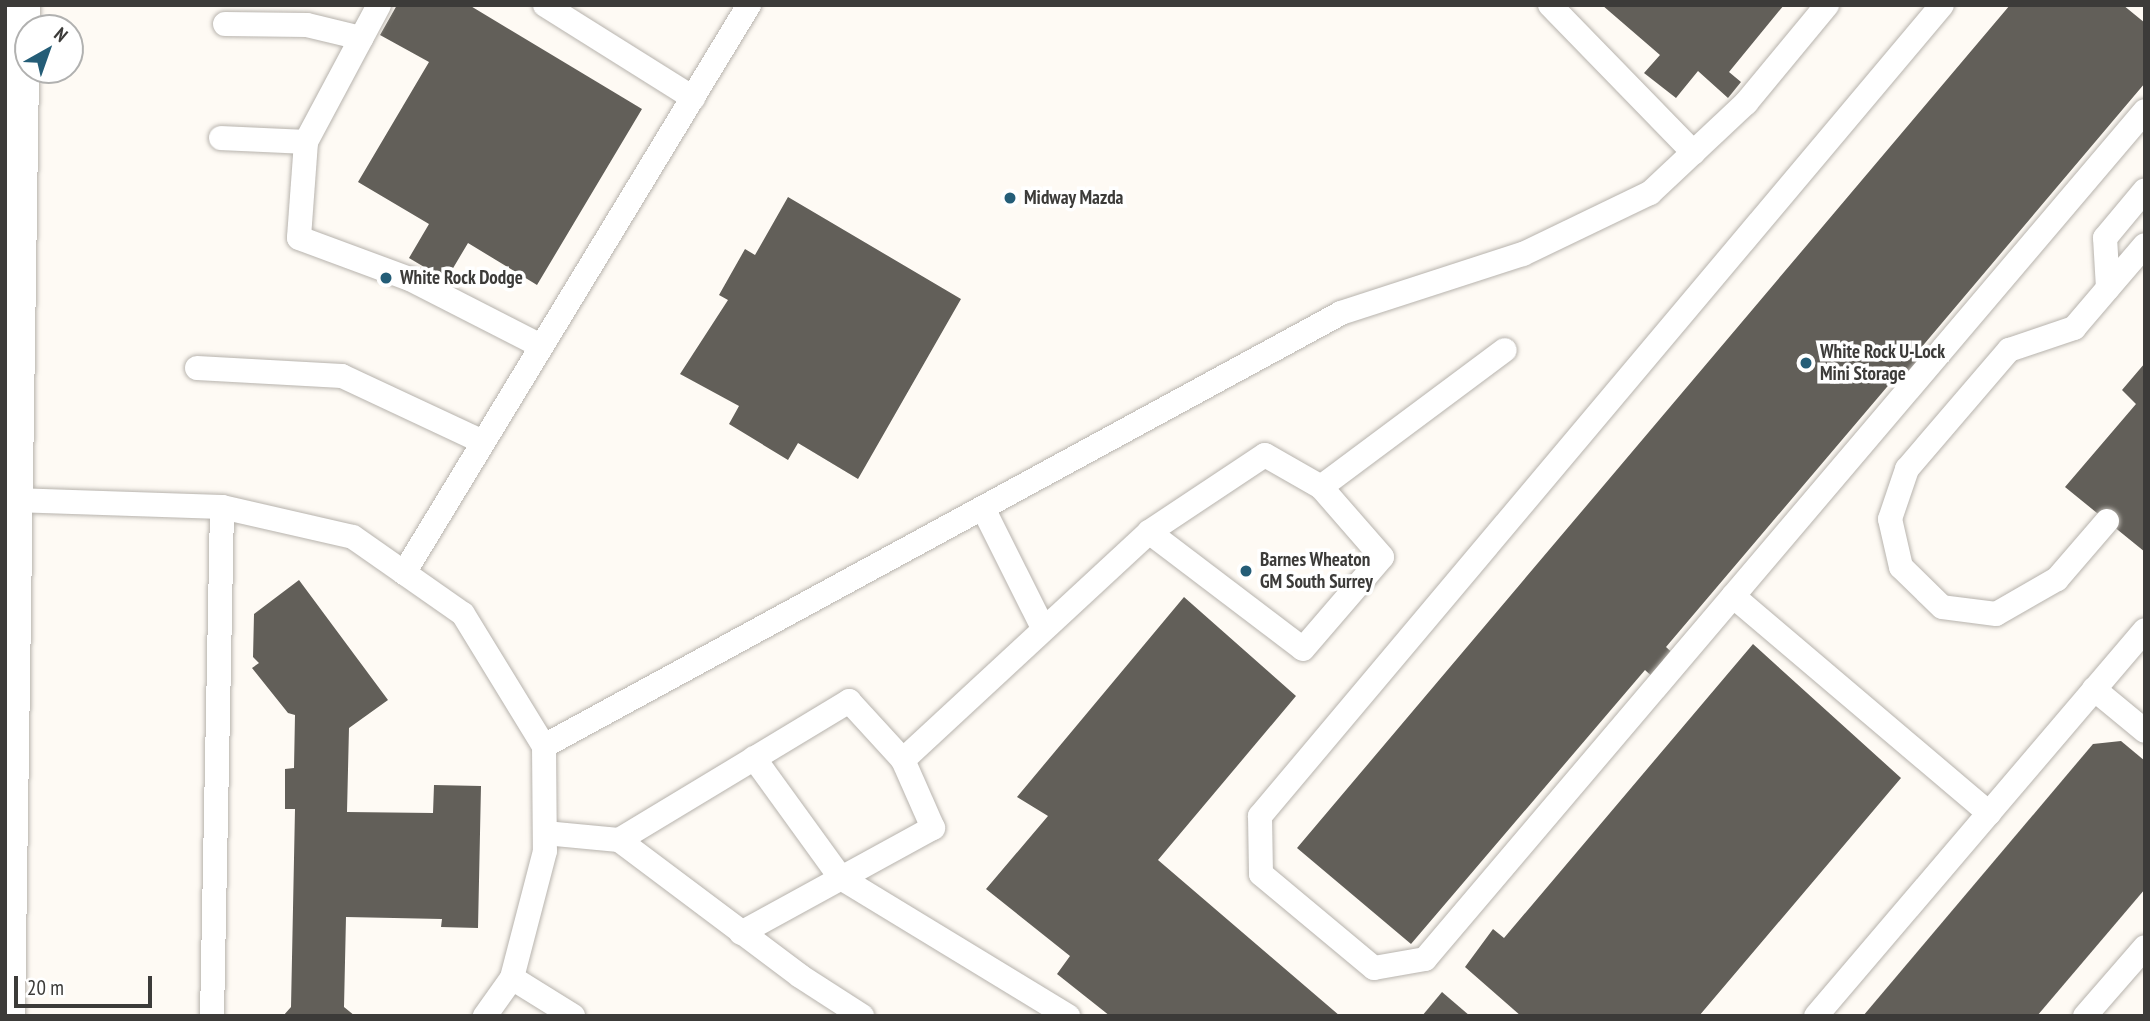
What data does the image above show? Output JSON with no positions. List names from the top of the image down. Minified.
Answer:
{"places":["Midway Mazda","White Rock Dodge","White Rock U-Lock Mini Storage","Barnes Wheaton GM South Surrey"],"scale_bar":"20 m","north":"top right"}
